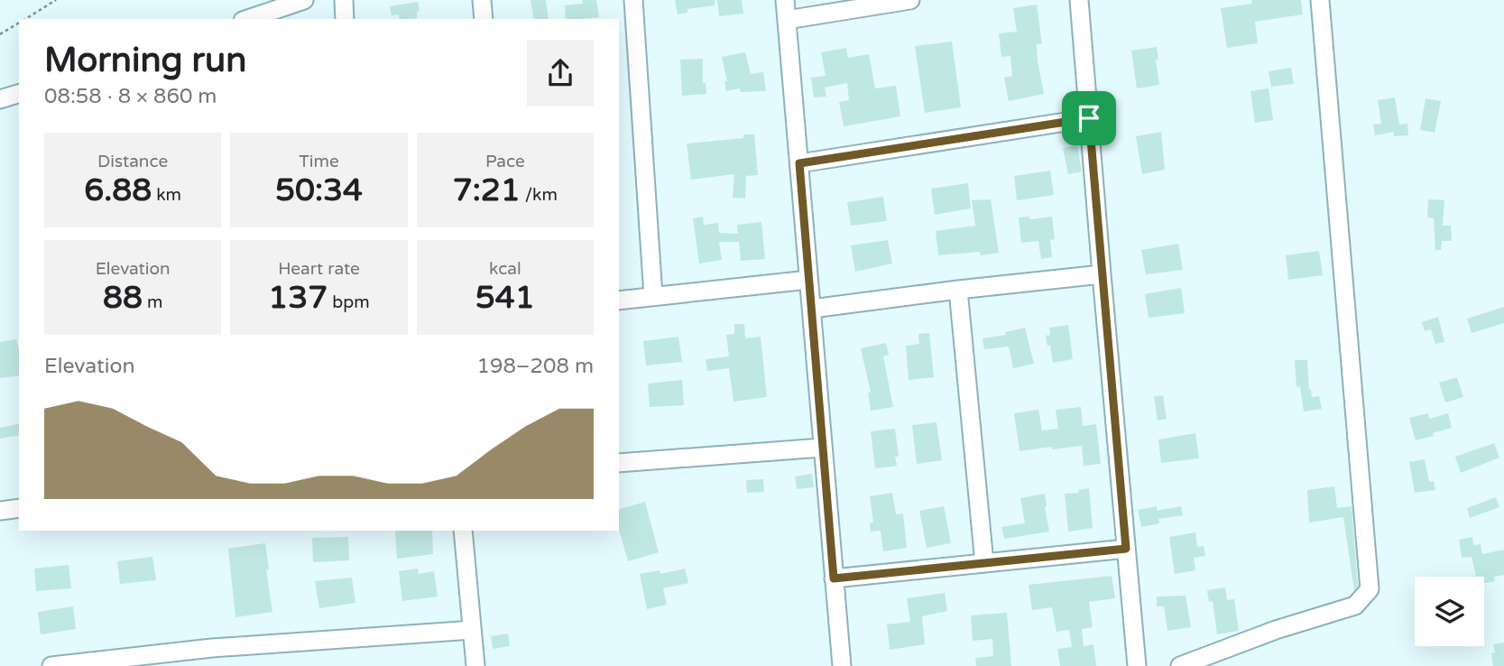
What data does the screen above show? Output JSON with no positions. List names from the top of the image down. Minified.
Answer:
{"page":{"heading":["Morning run","08:58 · 8 × 860 m"],"stats":[["Distance","6.88 km"],["Time","50:34"],["Pace","7:21 /km"],["Elevation","88 m"],["Heart rate","137 bpm"],["kcal","541"]],"chart":["Elevation","198–208 m"]}}
